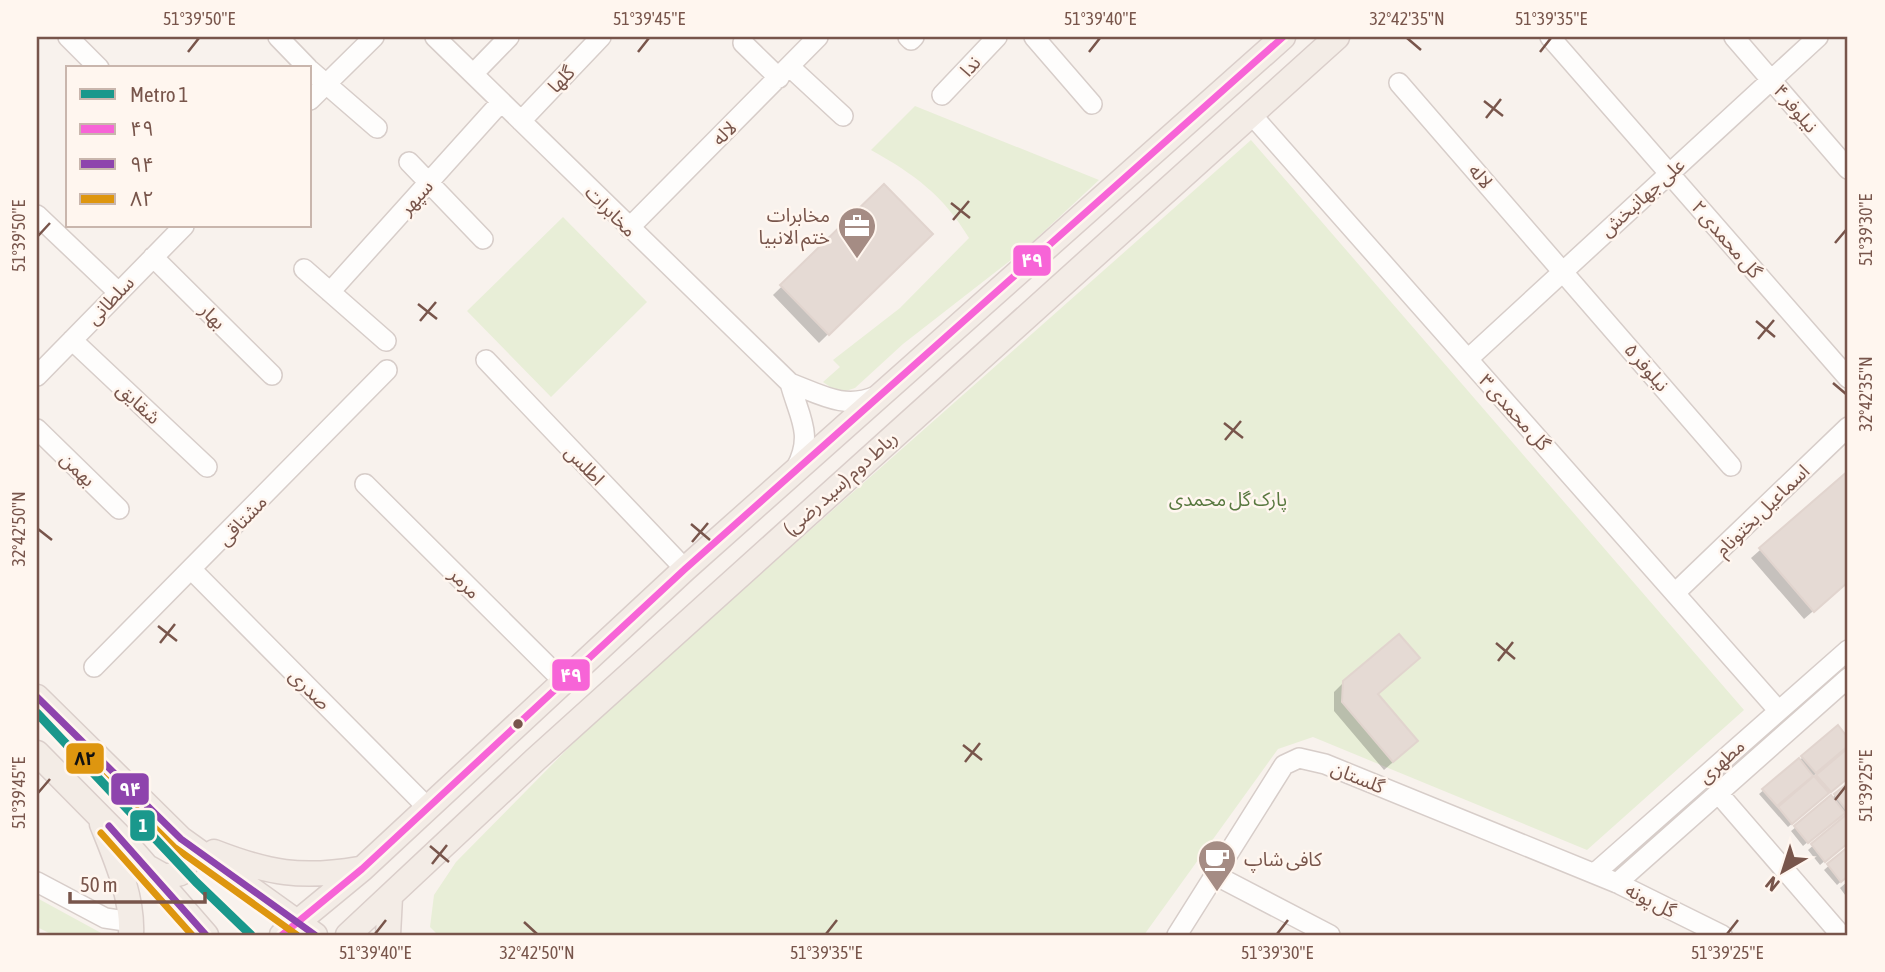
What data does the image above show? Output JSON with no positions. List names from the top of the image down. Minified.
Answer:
{"streets":{"main road":["رباط دوم (سید رضی)"],"street":["ندا","گلها","نیلوفر ۴","لاله","سپهر","علی جهانبخش","مخابرات","گل محمدی ۲","سلطانی","بهار","نیلوفر ۵","شقایق","گل محمدی ۳","اطلس","بهمن","اسماعیل بختونام","مشتاقی","مرمر","صدری","مطهری","گلستان","گل پونه"]},"crossings":[["گلها","مخابرات"],["نیلوفر ۴","علی جهانبخش"],["لاله","علی جهانبخش"],["لاله","مخابرات"],["لاله","نیلوفر ۵"],["سپهر","مخابرات"],["علی جهانبخش","گل محمدی ۲"],["علی جهانبخش","نیلوفر ۵"],["علی جهانبخش","گل محمدی ۳"],["سلطانی","بهار"],["سلطانی","شقایق"],["گل محمدی ۳","رباط دوم (سید رضی)"],["گل محمدی ۳","اسماعیل بختونام"],["گل محمدی ۳","مطهری"],["اطلس","رباط دوم (سید رضی)"],["رباط دوم (سید رضی)","مرمر"],["رباط دوم (سید رضی)","صدری"],["مشتاقی","صدری"],["مطهری","گلستان"],["مطهری","گل پونه"],["گلستان","گل پونه"]],"parks":["پارک گل محمدی"],"places":{"office":["مخابرات ختم الانبیا"],"cafe":["کافی شاپ"]},"lines":["transit line ۴۹","transit line ۹۴","transit line ۸۲","metro line 1"],"legend":["Metro 1","۴۹","۹۴","۸۲"],"scale_bar":"50 m","north":"bottom left","coordinates":["51°39'50\"E","51°39'45\"E","51°39'40\"E","32°42'35\"N","51°39'35\"E","51°39'30\"E","32°42'50\"N","51°39'25\"E"]}
